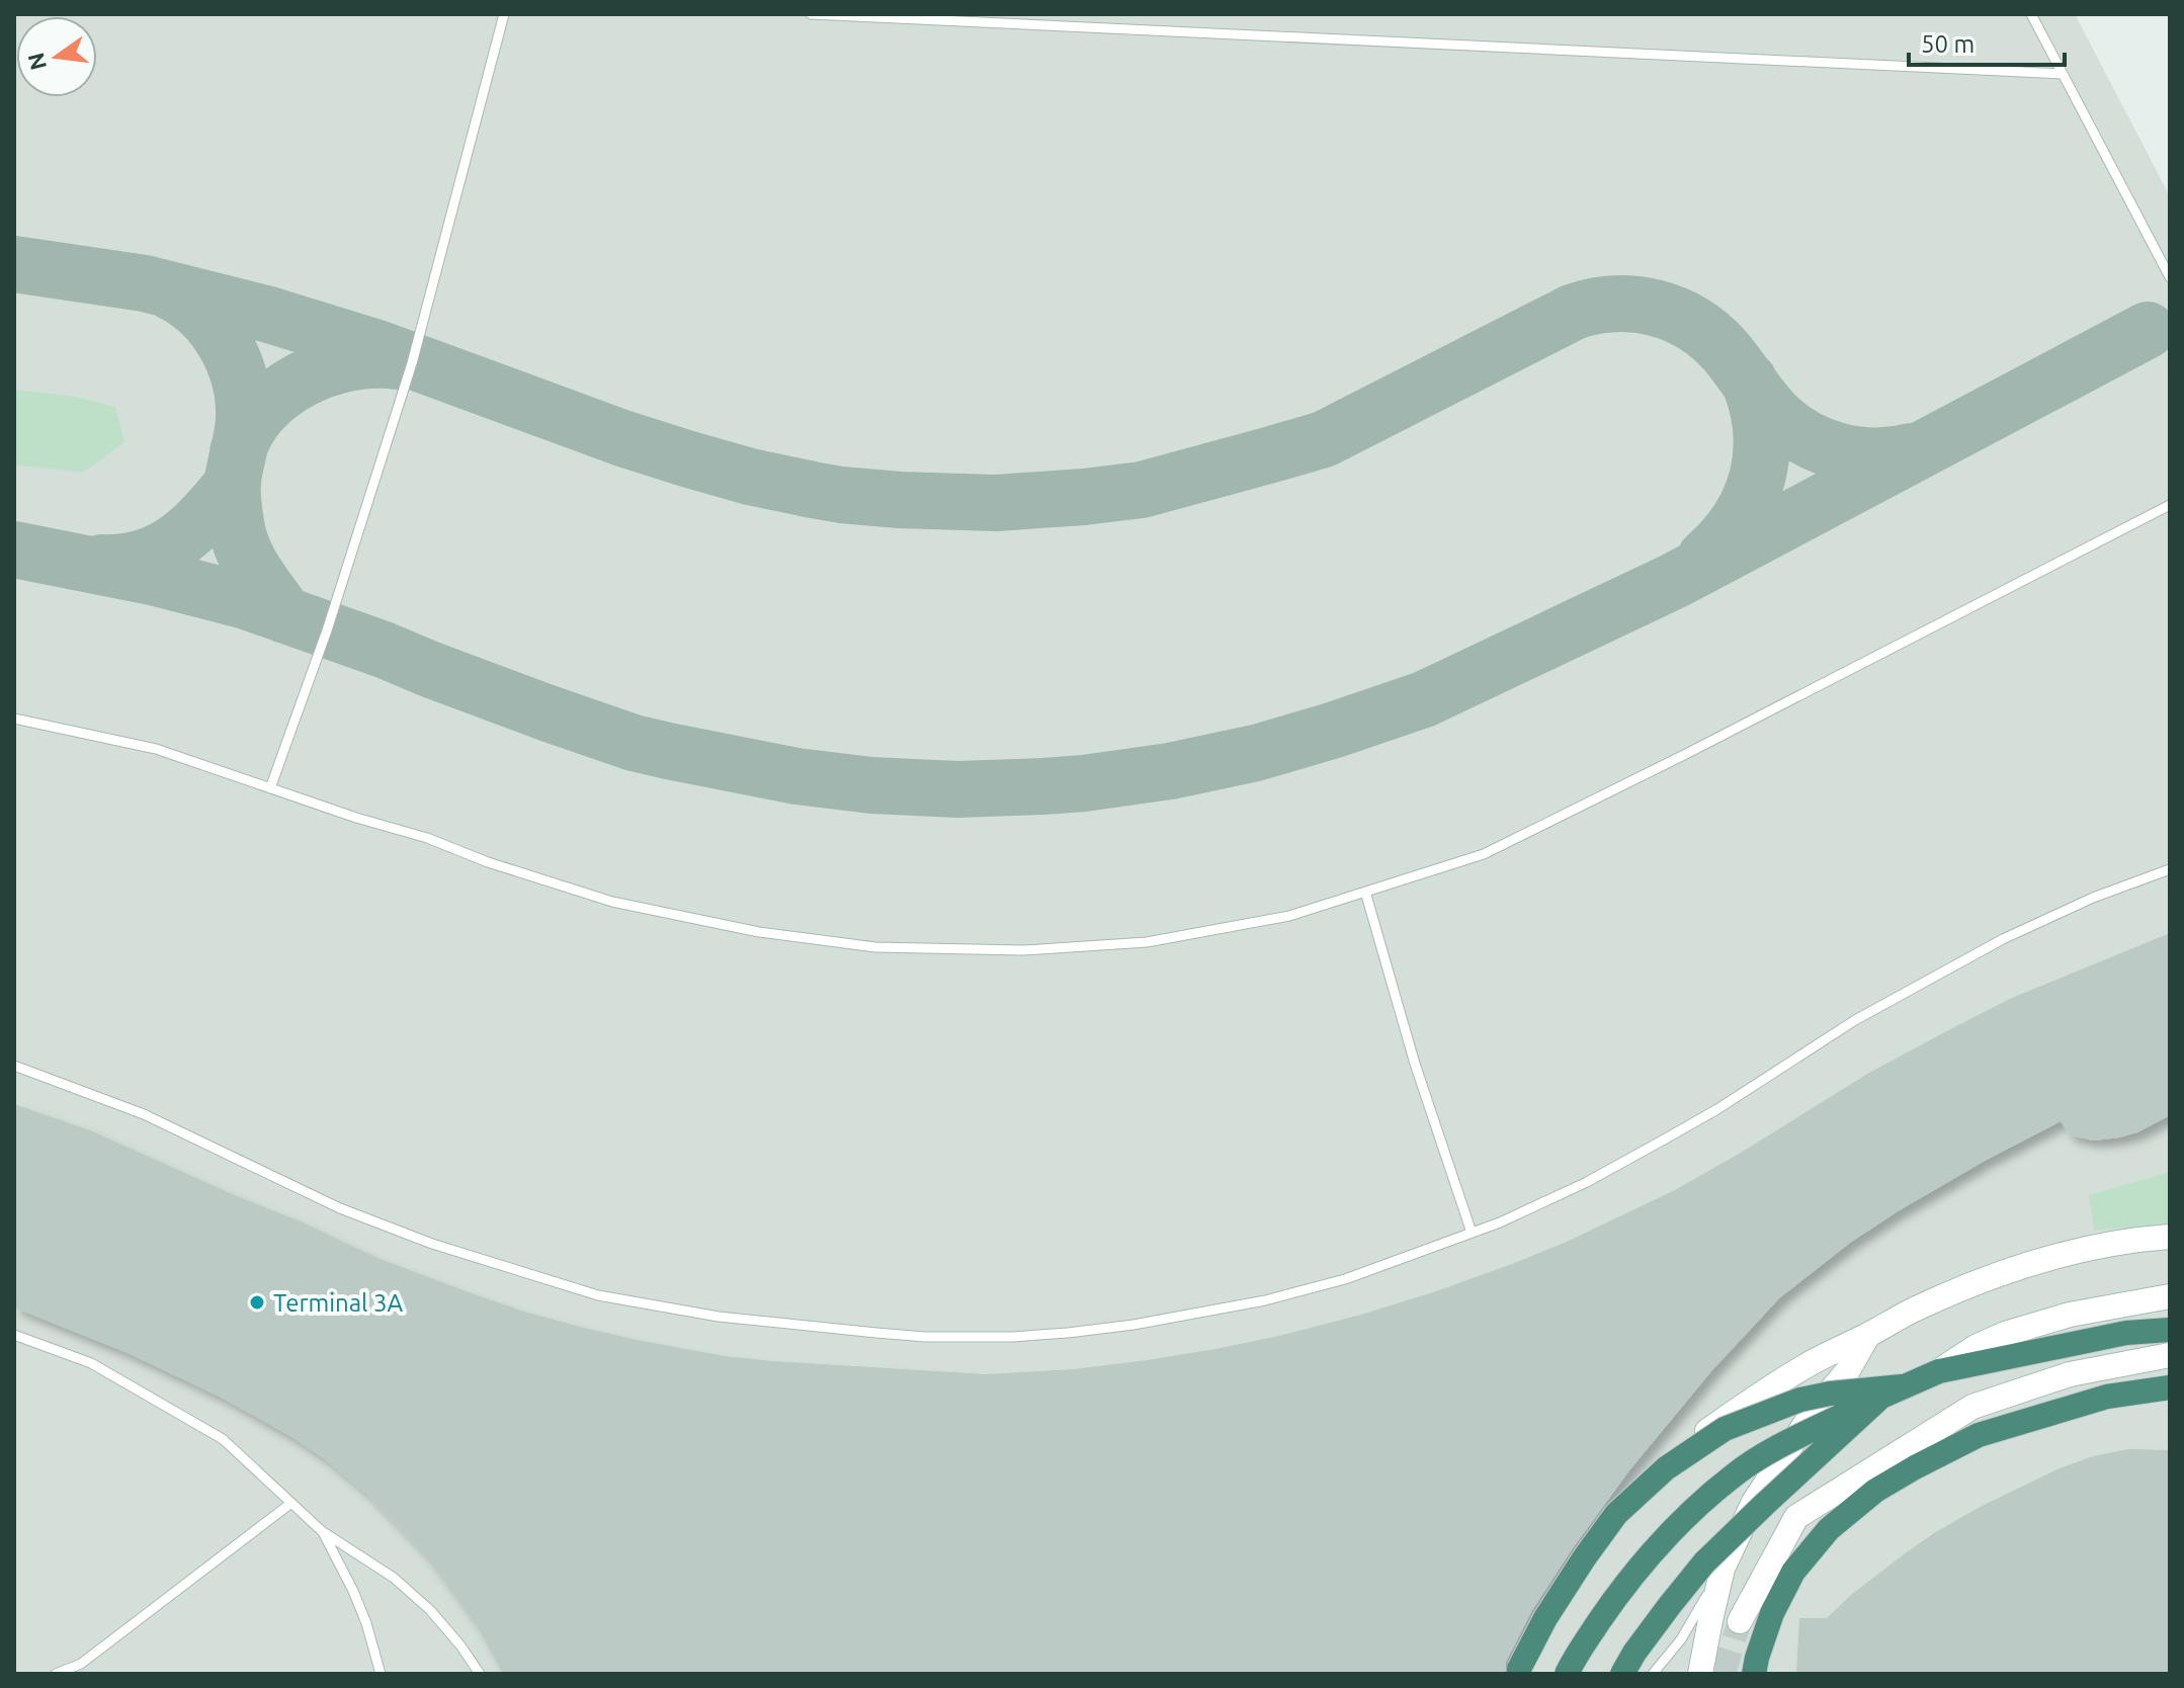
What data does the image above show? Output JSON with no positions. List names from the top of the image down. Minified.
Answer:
{"places":["Terminal 3A"],"scale_bar":"50 m","north":"left"}
